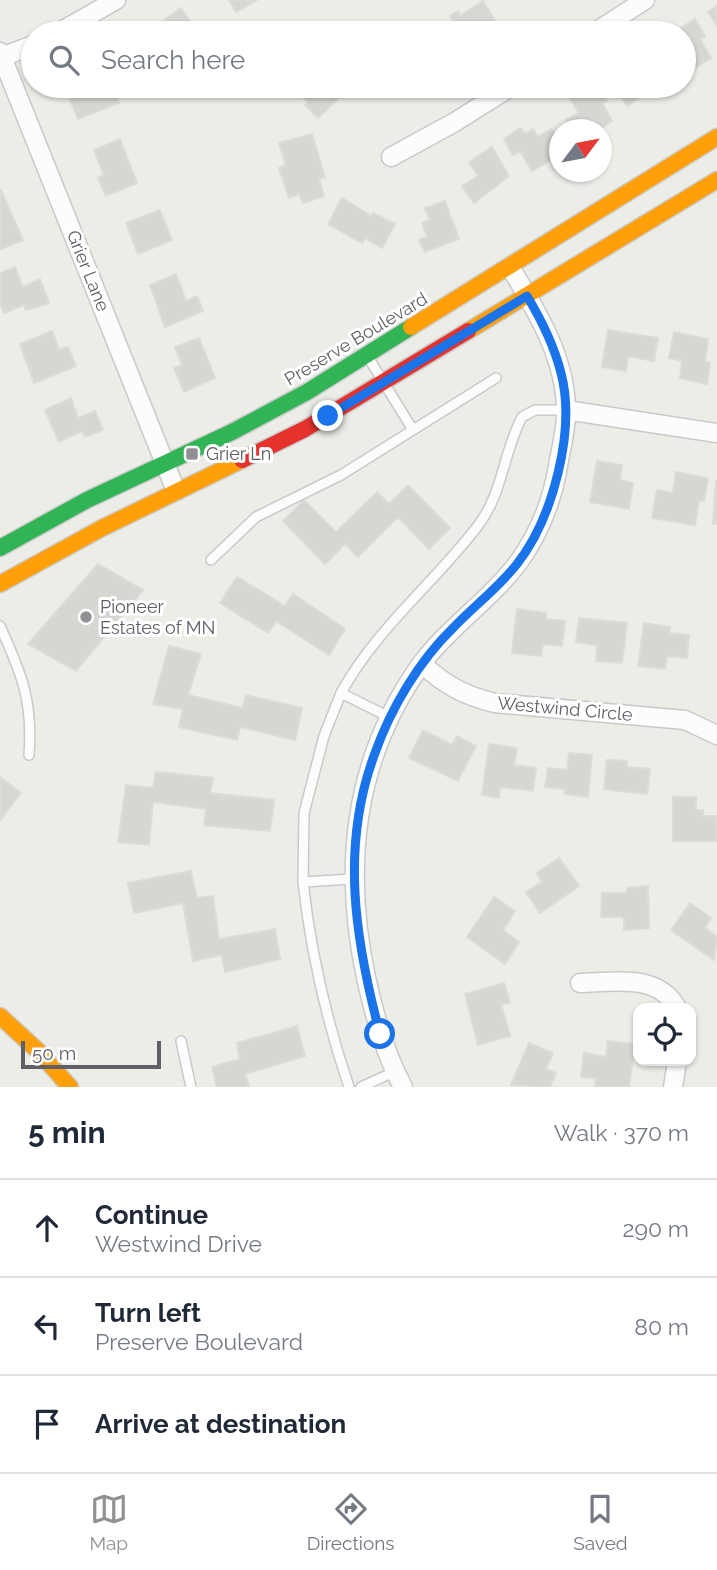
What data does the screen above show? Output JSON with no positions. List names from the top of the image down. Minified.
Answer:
{"streets":{"street":["Grier Lane","Preserve Boulevard","Westwind Circle"]},"crossings":[["Grier Lane","Preserve Boulevard"]],"places":{"transit":["Grier Ln"],"other":["Pioneer Estates of MN"]},"scale_bar":"50 m","north":"top right","page":{"search":"Search here","scale":"50 m","heading":["5 min","Walk · 370 m"],"list":[["Continue","Westwind Drive","290 m"],["Turn left","Preserve Boulevard","80 m"],"Arrive at destination"],"nav":["Map","Directions","Saved"]}}
